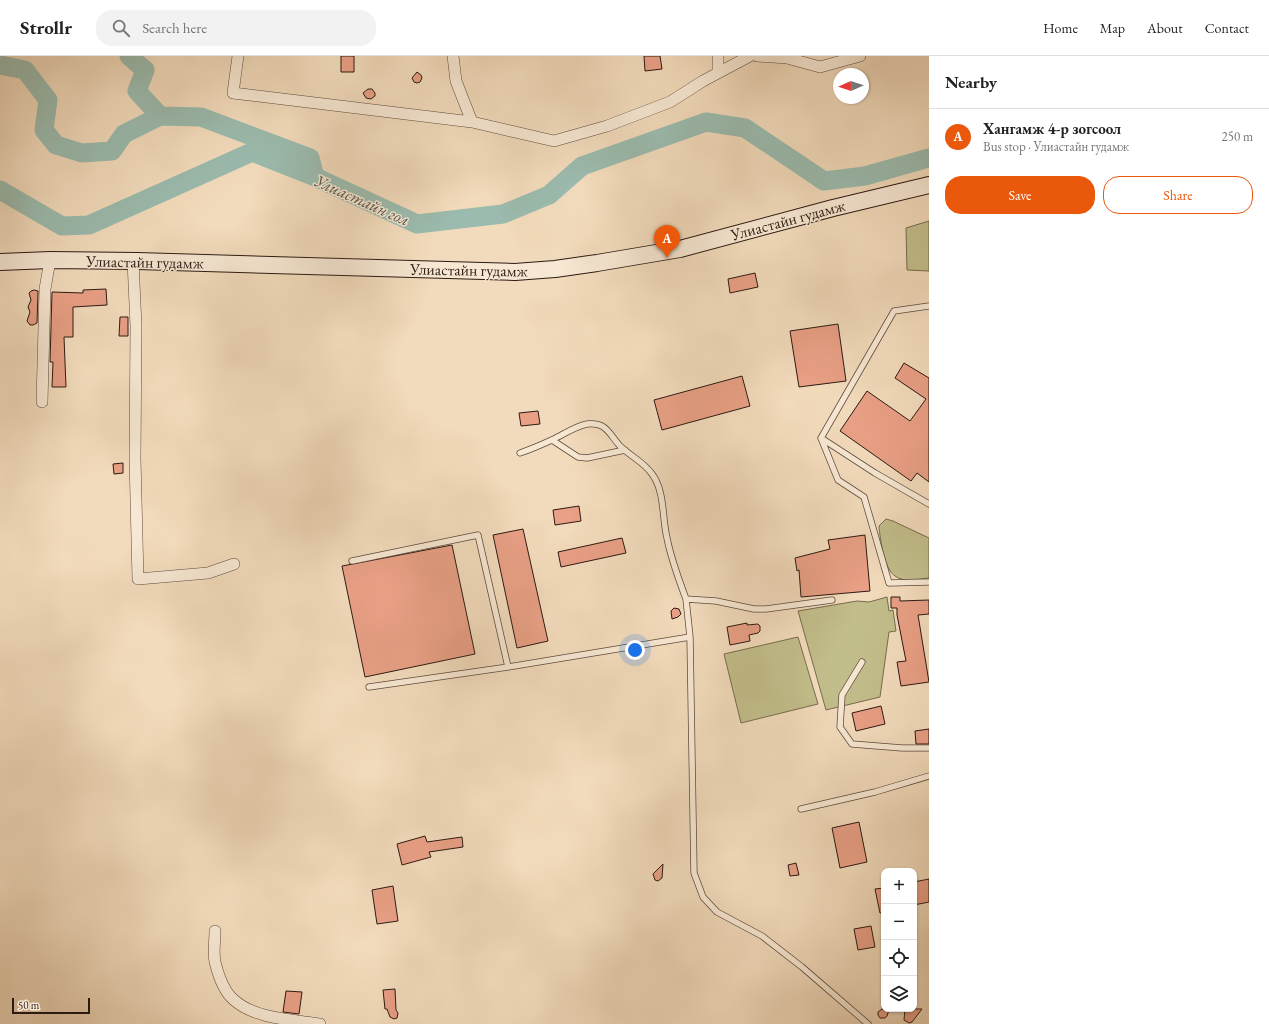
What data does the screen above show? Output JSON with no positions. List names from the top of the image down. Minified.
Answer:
{"streets":{"main road":["Улиастайн гудамж"]},"water":["Улиастайн гол"],"scale_bar":"50 m","north":"left","page":{"header":"Strollr","search":"Search here","nav":["Home","Map","About","Contact"],"heading":"Nearby","list":[{"mark":"A","name":"Хангамж 4-р зогсоол","note":"Bus stop · Улиастайн гудамж","value":"250 m"}],"buttons":["Save","Share"],"pins":"A","map_buttons":["+","−"],"scale":"50 m"}}
